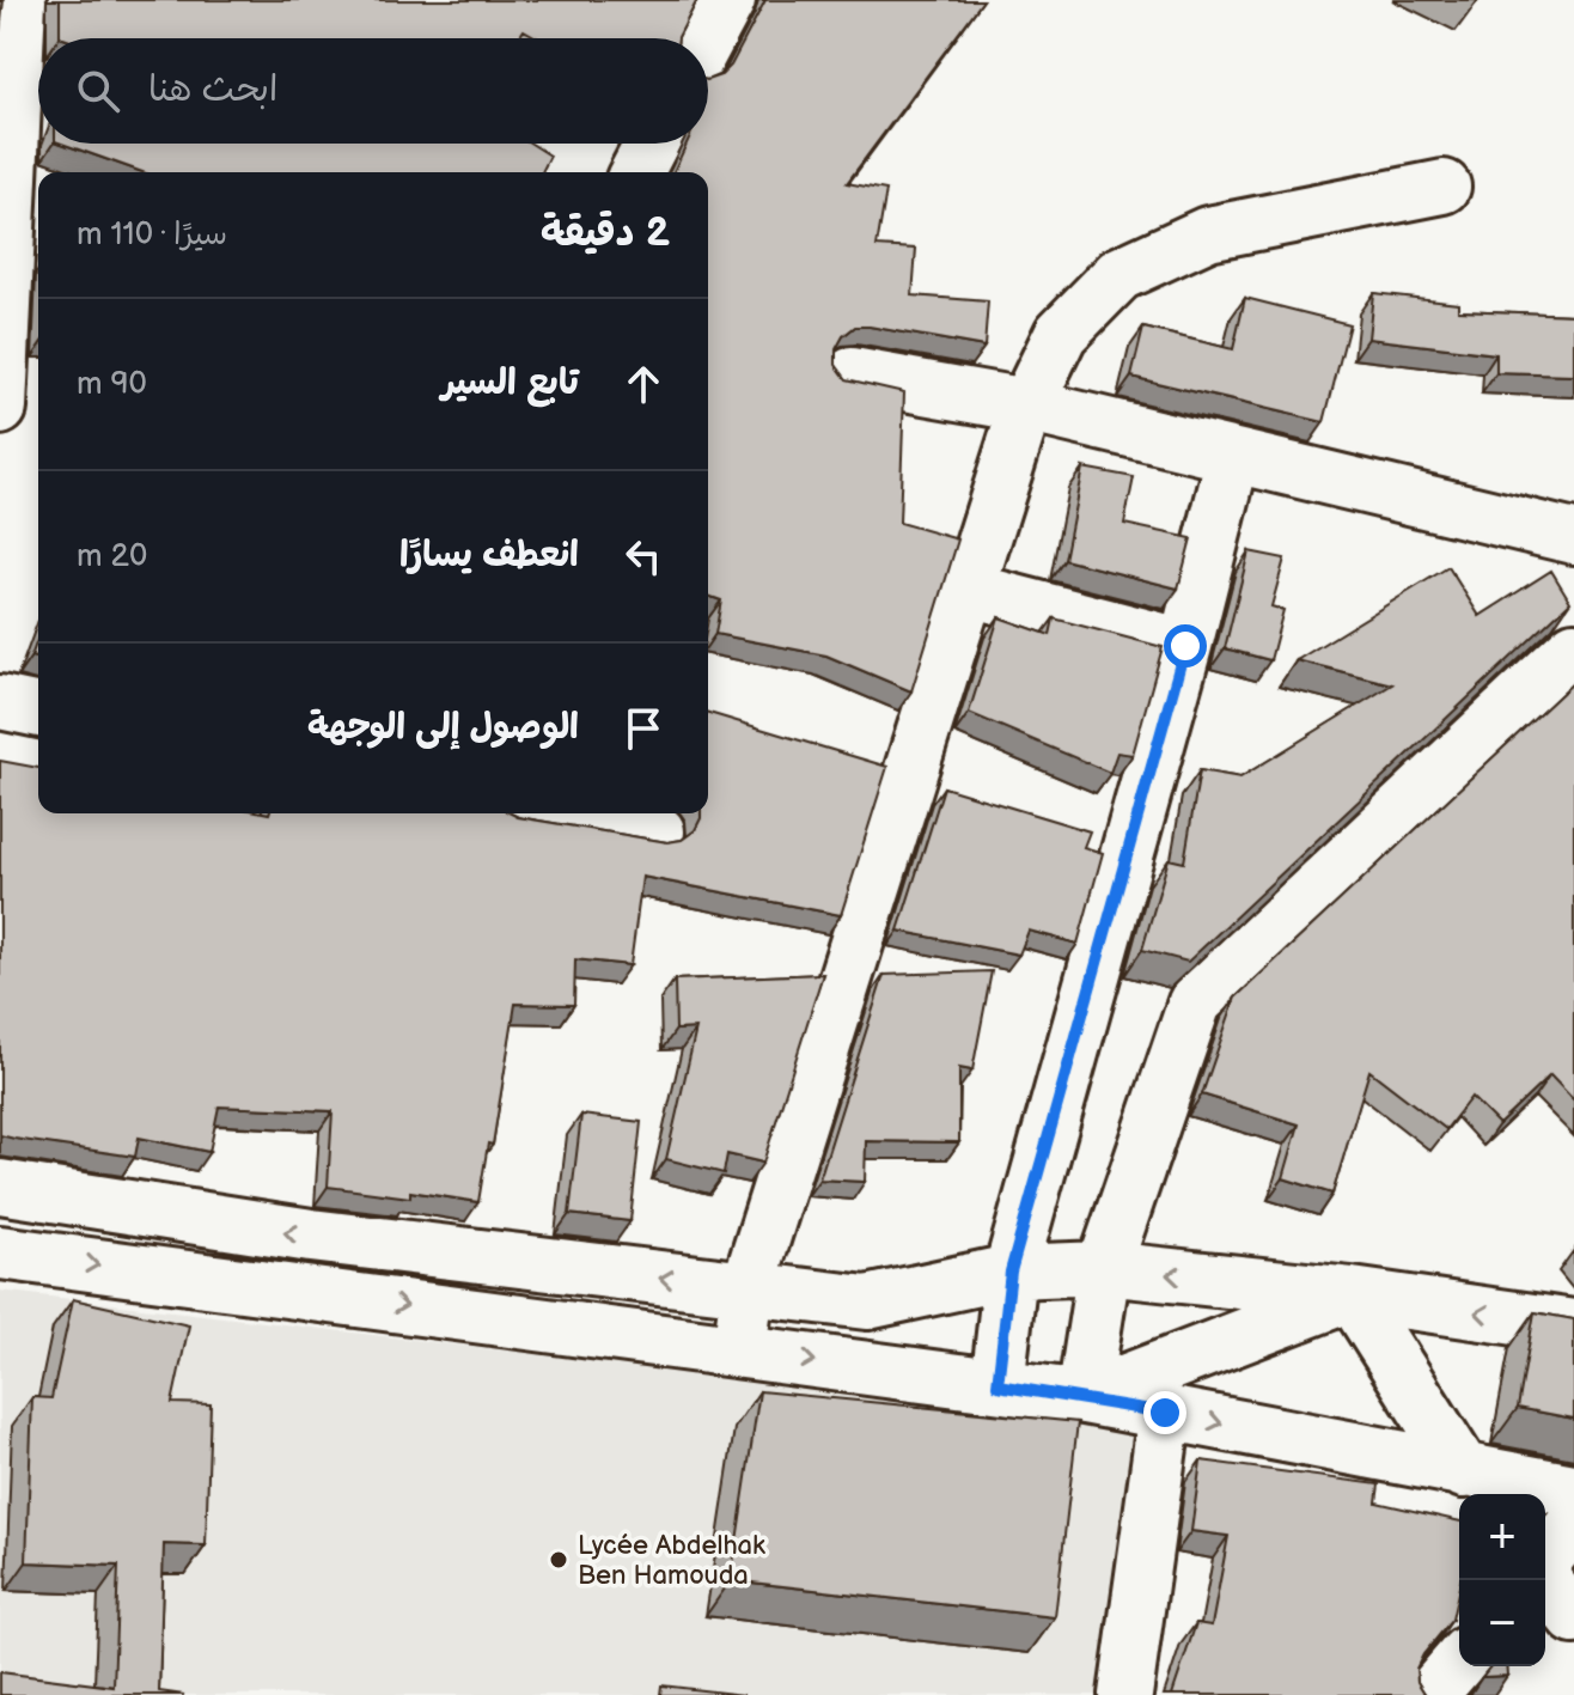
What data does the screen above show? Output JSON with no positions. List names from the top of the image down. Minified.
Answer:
{"places":["Lycée Abdelhak Ben Hamouda"],"page":{"search":"ابحث هنا","heading":["2 دقيقة","سيرًا · 110 m"],"list":[["تابع السير","90 m"],["انعطف يسارًا","20 m"],"الوصول إلى الوجهة"],"map_buttons":["+","−"]}}
